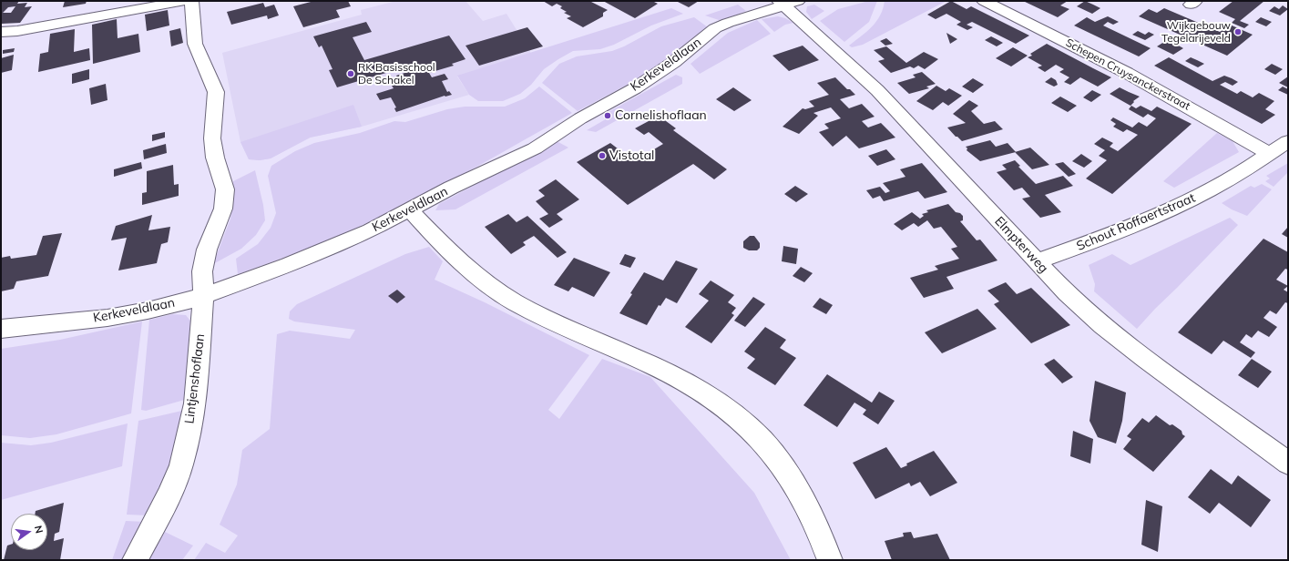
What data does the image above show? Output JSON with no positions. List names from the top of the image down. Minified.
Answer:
{"streets":{"street":["Kerkeveldlaan","Schepen Cruysanckerstraat","Schout Roffaertstraat","Elmpterweg","Lintjenshoflaan"]},"crossings":[["Kerkeveldlaan","Elmpterweg"],["Kerkeveldlaan","Lintjenshoflaan"],["Schepen Cruysanckerstraat","Schout Roffaertstraat"],["Schout Roffaertstraat","Elmpterweg"]],"places":["Wijkgebouw Tegelarijeveld","RK Basisschool De Schakel","Cornelishoflaan","Vistotal"],"north":"right"}
